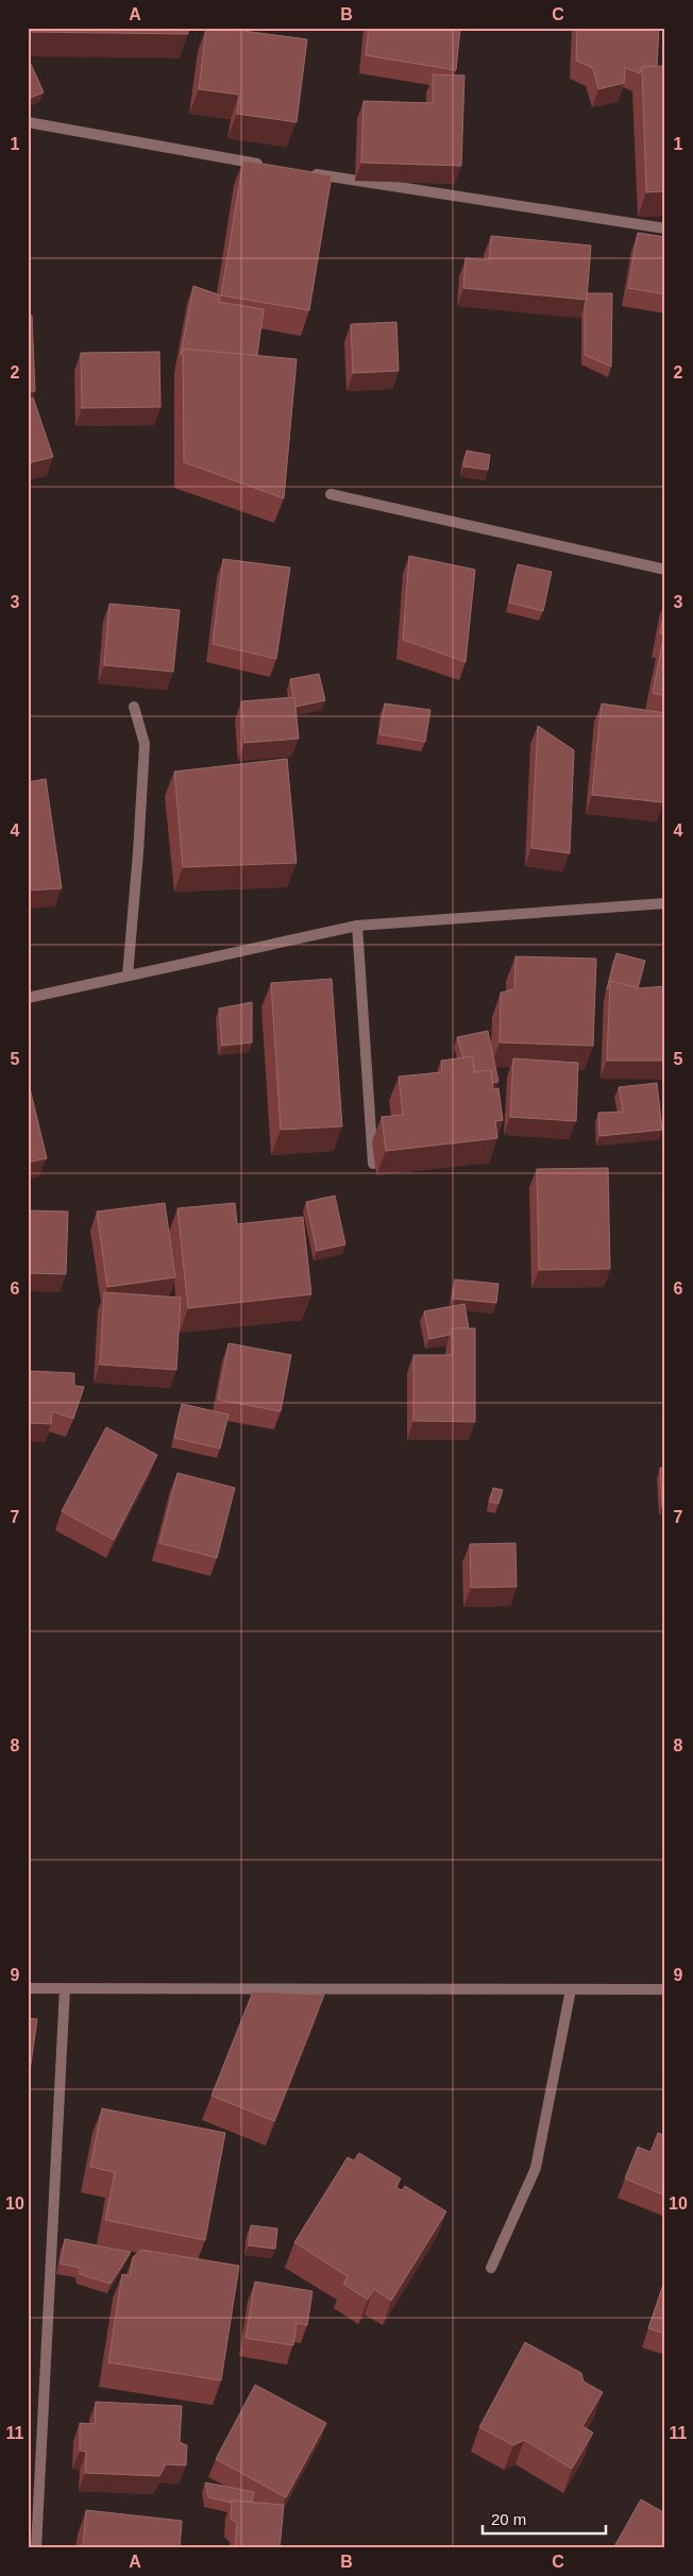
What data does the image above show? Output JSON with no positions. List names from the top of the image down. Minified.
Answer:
{"scale_bar":"20 m","grid":{"columns":["A","B","C"],"rows":["1","2","3","4","5","6","7","8","9","10","11"]}}
